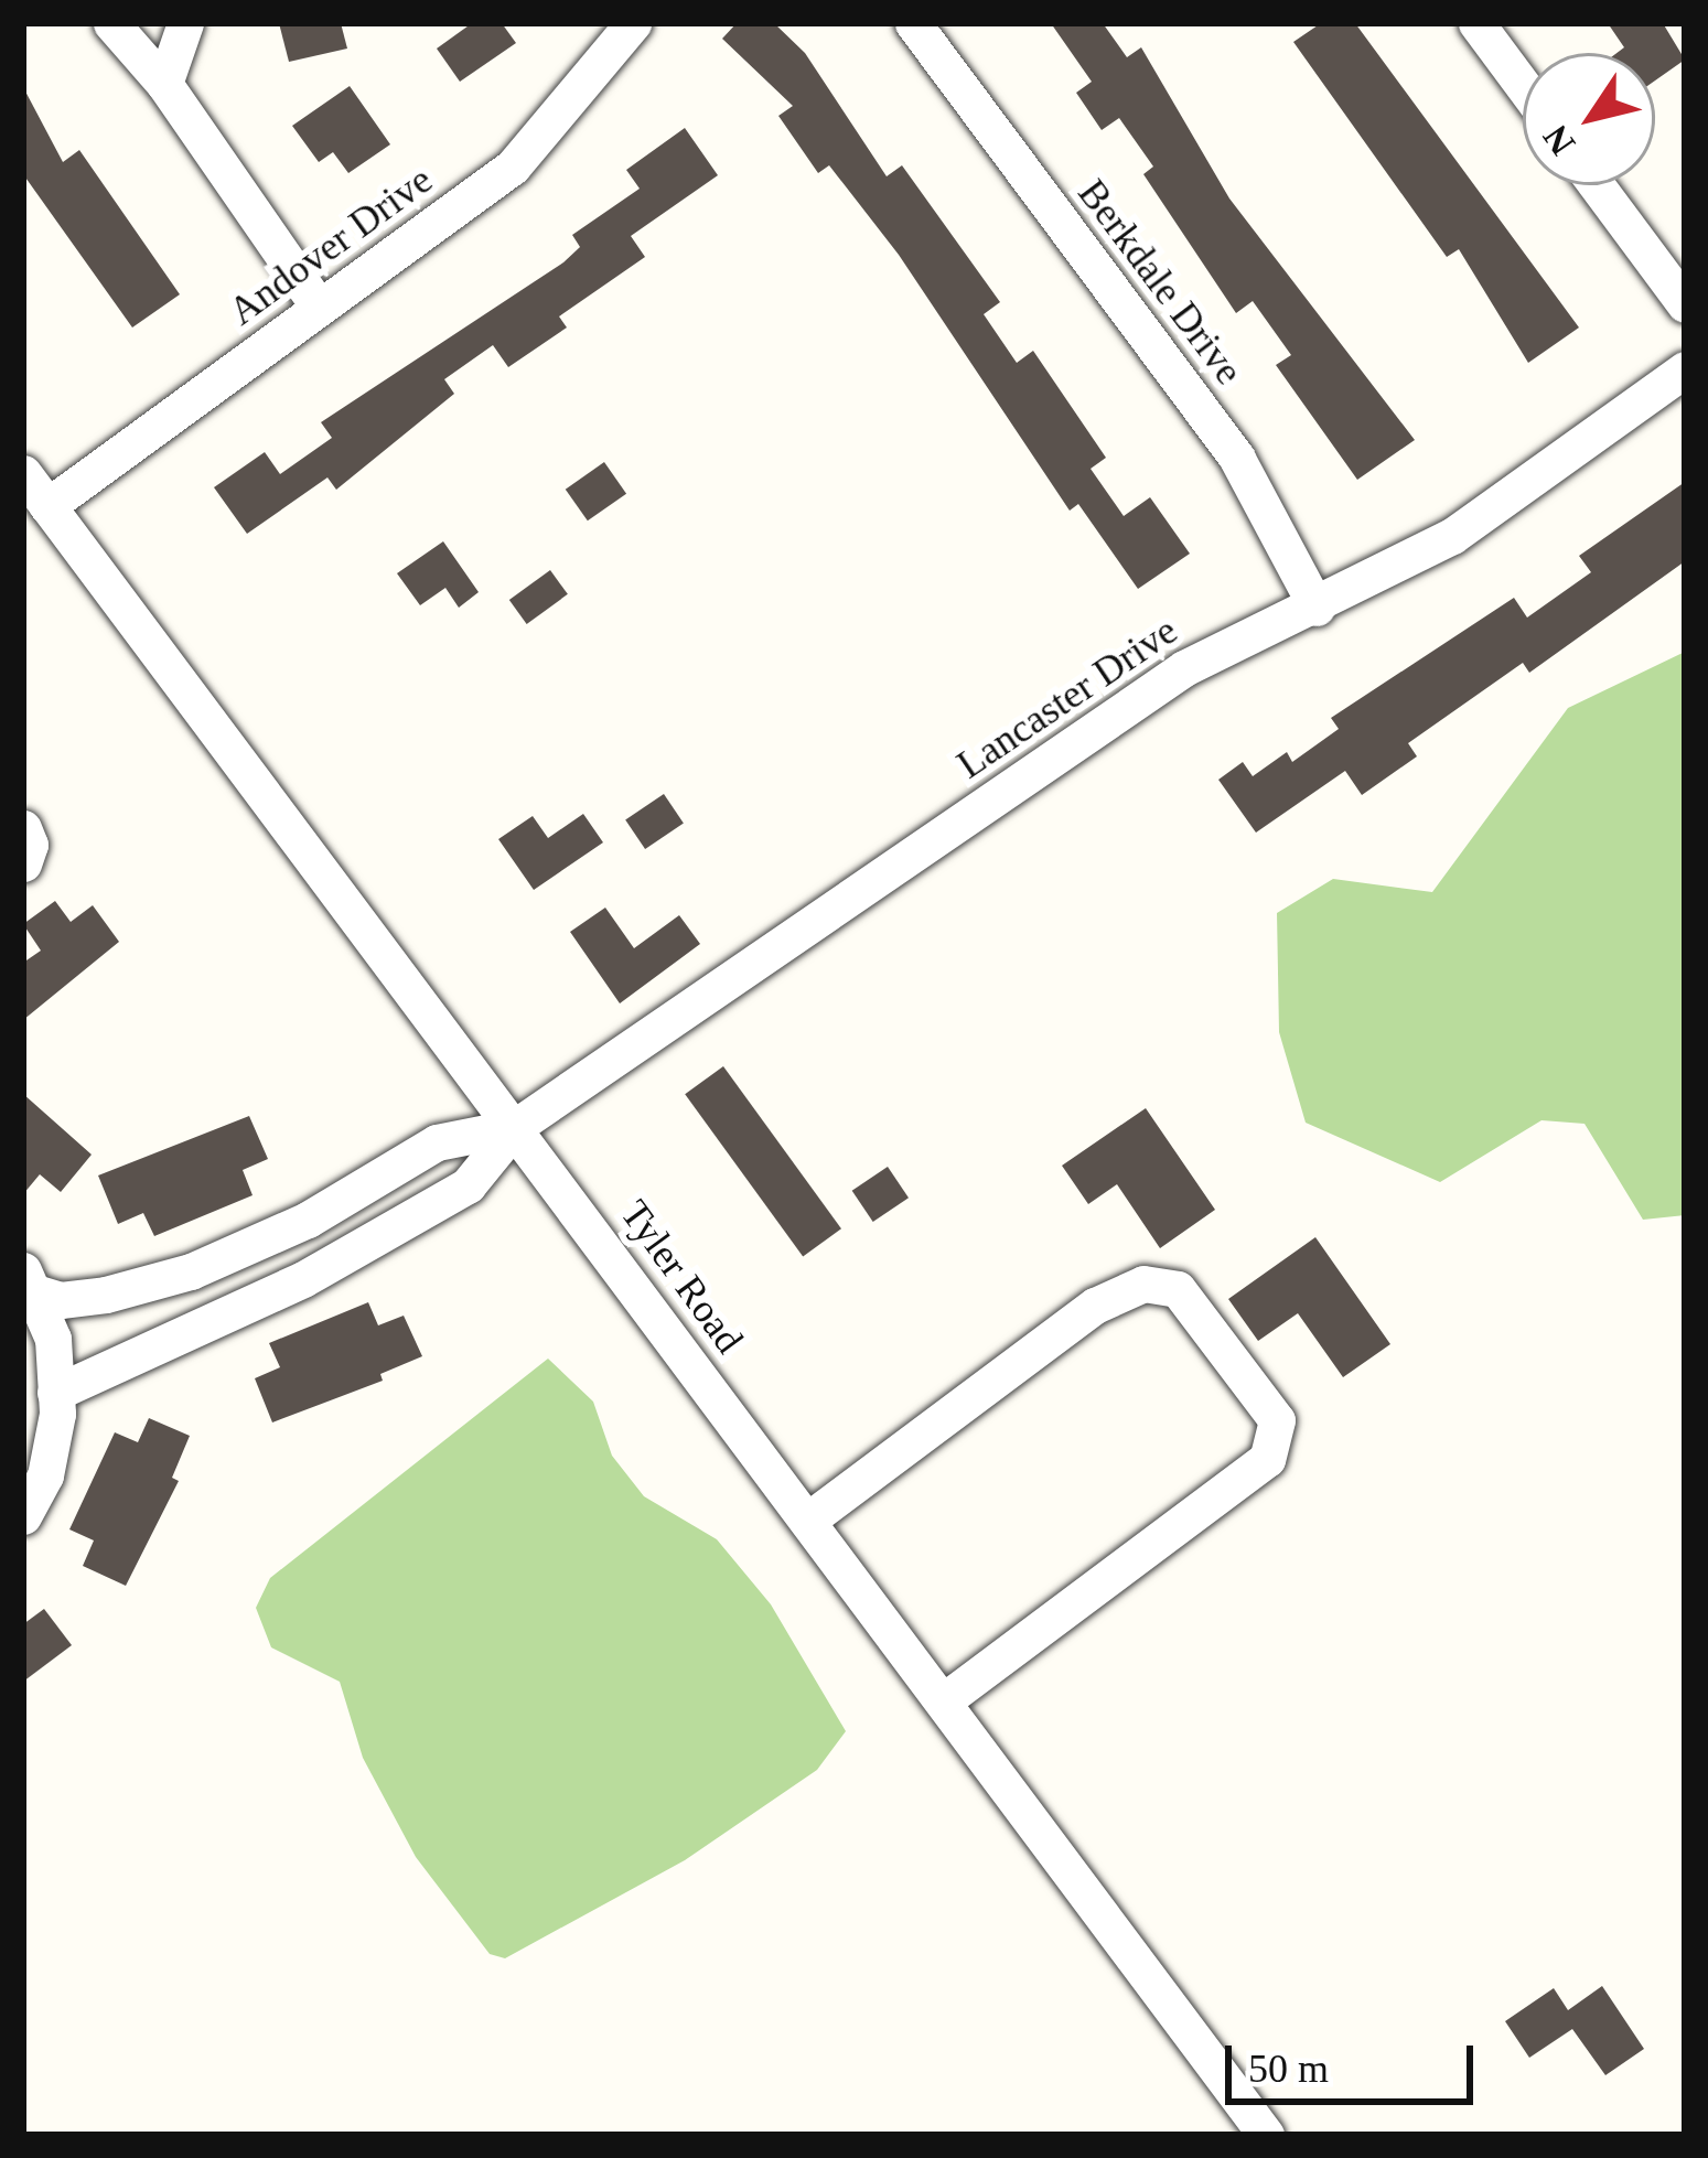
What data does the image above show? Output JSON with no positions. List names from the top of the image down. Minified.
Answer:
{"streets":{"street":["Andover Drive","Berkdale Drive","Lancaster Drive","Tyler Road"]},"crossings":[["Andover Drive","Tyler Road"],["Berkdale Drive","Lancaster Drive"],["Lancaster Drive","Tyler Road"]],"scale_bar":"50 m","north":"bottom left"}
